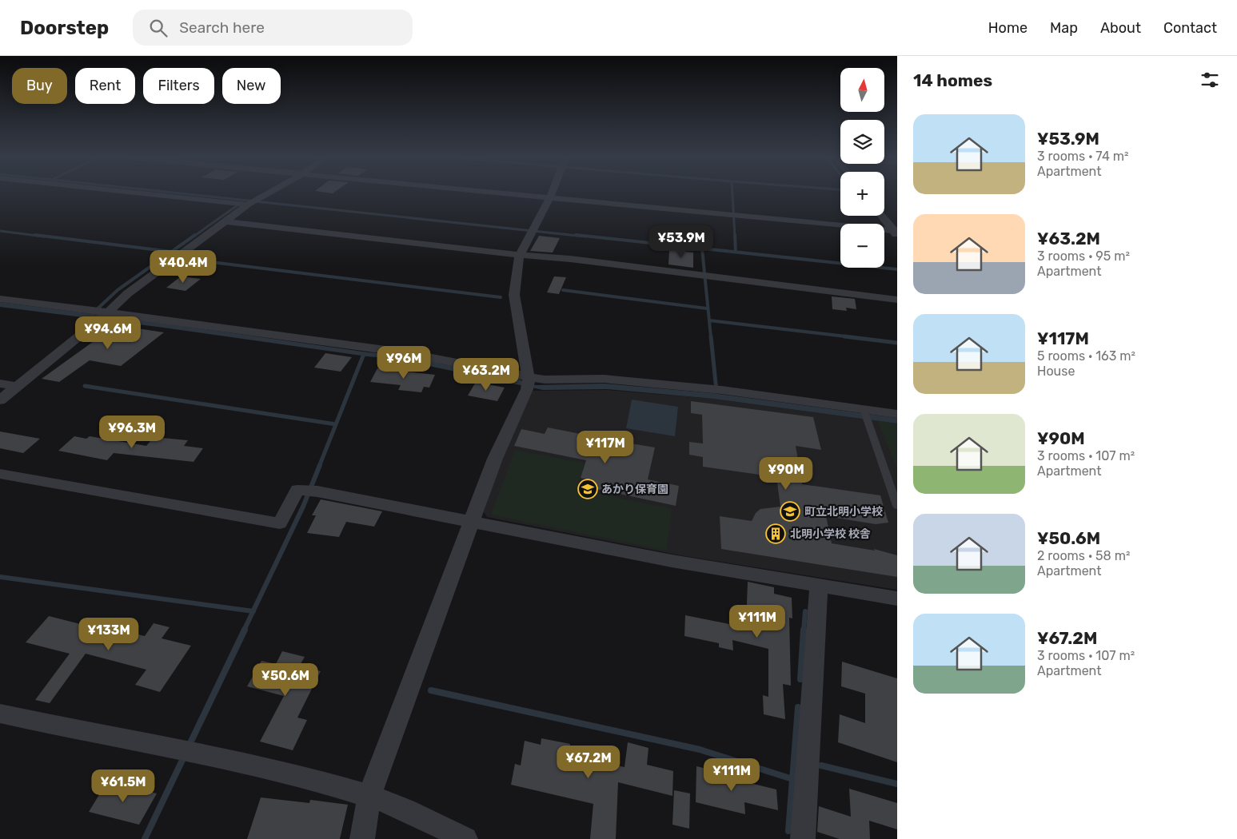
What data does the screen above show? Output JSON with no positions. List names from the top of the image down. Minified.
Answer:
{"places":{"school or university":["あかり保育園","町立北明小学校"],"building":["北明小学校 校舎"]},"north":"top","page":{"header":"Doorstep","search":"Search here","nav":["Home","Map","About","Contact"],"heading":"14 homes","map_buttons":["+","−"],"chip":["Buy","Rent","Filters","New"],"list":[{"name":"¥53.9M","note":"3 rooms · 74 m² · Apartment"},{"name":"¥63.2M","note":"3 rooms · 95 m² · Apartment"},{"name":"¥117M","note":"5 rooms · 163 m² · House"},{"name":"¥90M","note":"3 rooms · 107 m² · Apartment"},{"name":"¥50.6M","note":"2 rooms · 58 m² · Apartment"},{"name":"¥67.2M","note":"3 rooms · 107 m² · Apartment"}],"price":["¥53.9M","¥40.4M","¥94.6M","¥96M","¥63.2M","¥96.3M","¥117M","¥90M","¥111M","¥133M","¥50.6M","¥67.2M","¥111M","¥61.5M"]}}
